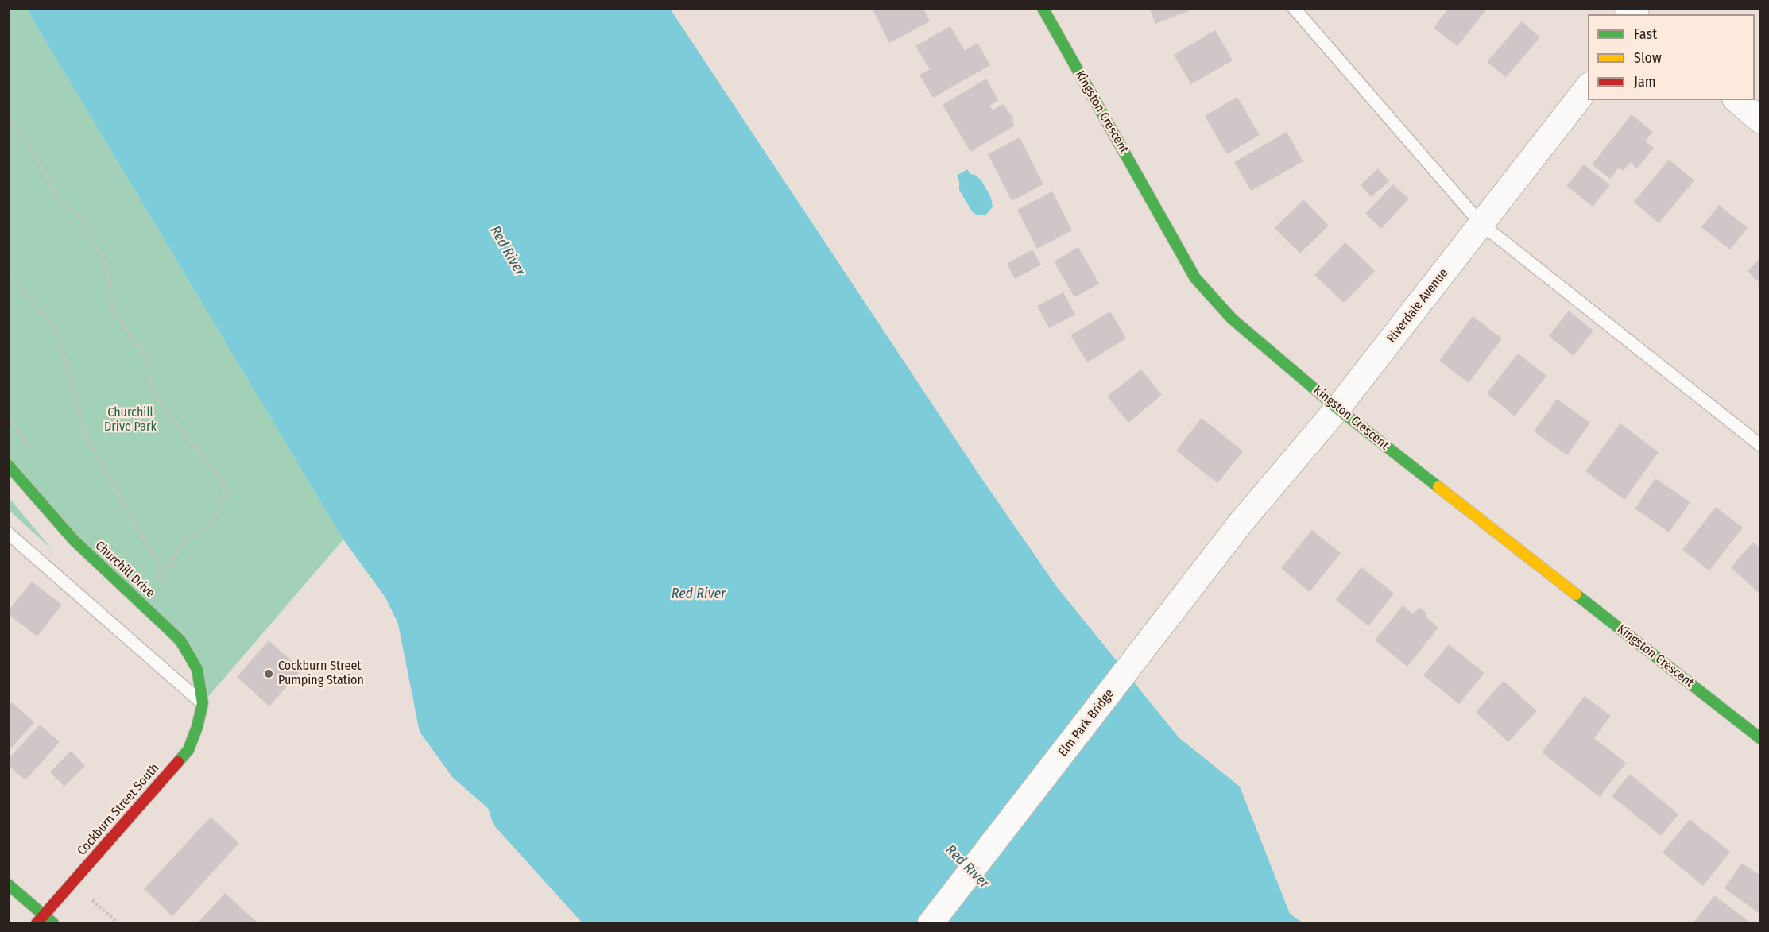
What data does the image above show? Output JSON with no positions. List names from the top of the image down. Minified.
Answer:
{"streets":{"street":["Kingston Crescent","Riverdale Avenue","Churchill Drive","Elm Park Bridge","Cockburn Street South"]},"crossings":[["Kingston Crescent","Riverdale Avenue"],["Riverdale Avenue","Elm Park Bridge"],["Churchill Drive","Cockburn Street South"]],"water":["Red River"],"parks":["Churchill Drive Park"],"places":["Cockburn Street Pumping Station"],"legend":["Fast","Slow","Jam"]}
